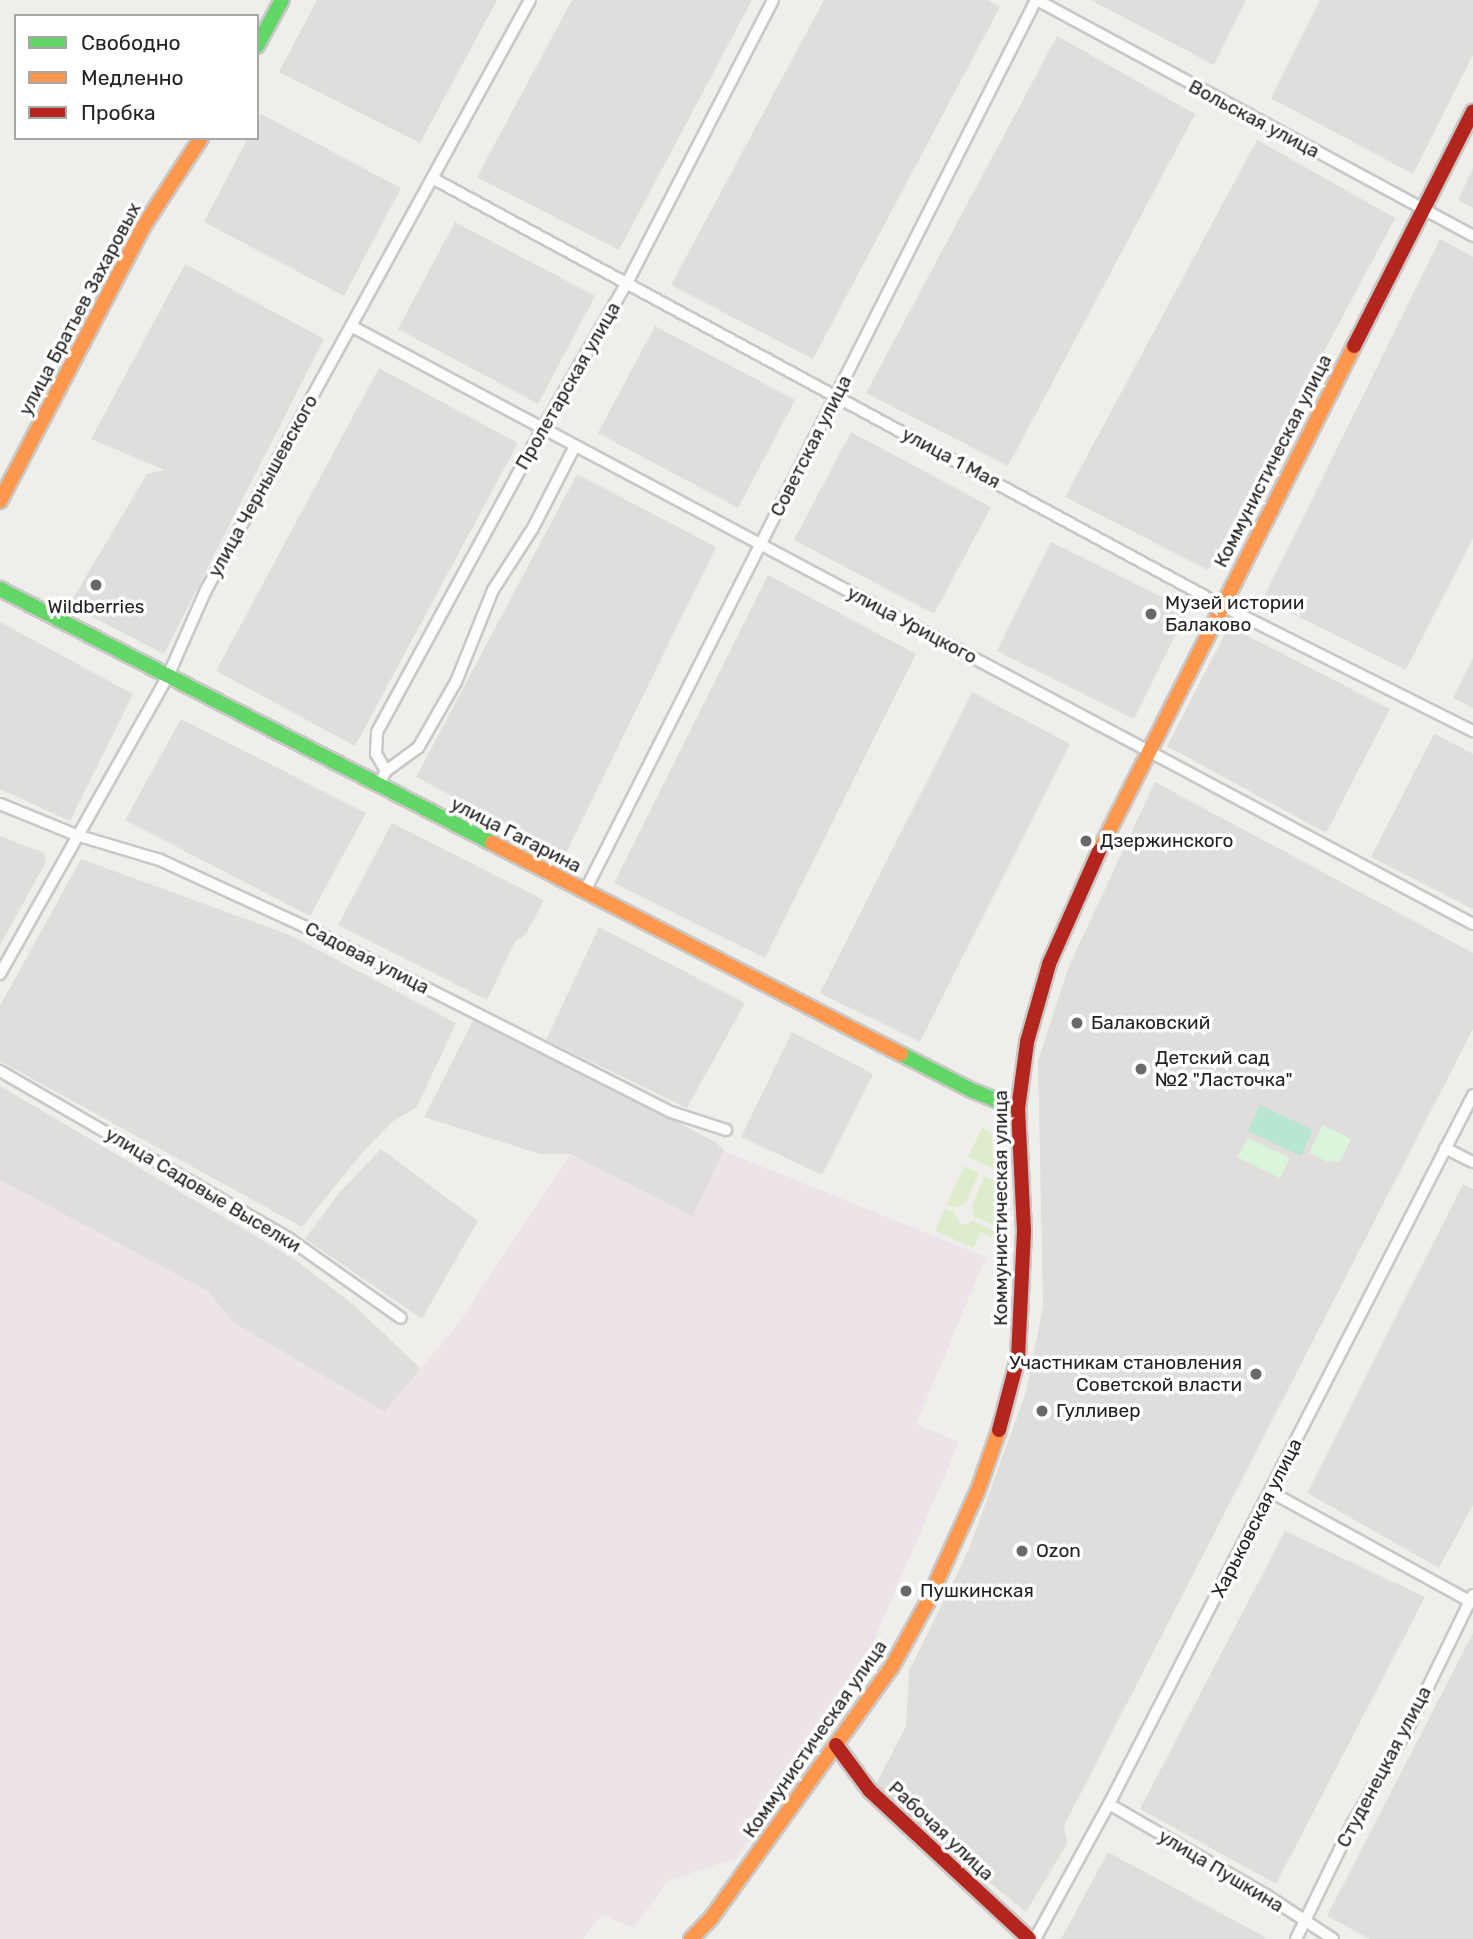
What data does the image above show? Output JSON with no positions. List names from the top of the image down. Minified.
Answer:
{"streets":{"main road":["улица Братьев Захаровых","Коммунистическая улица","улица Гагарина","Рабочая улица"],"street":["Вольская улица","Пролетарская улица","Советская улица","улица 1 Мая","улица Чернышевского","улица Урицкого","Садовая улица","улица Садовые Выселки","Харьковская улица","Студенецкая улица","улица Пушкина"]},"crossings":[["Вольская улица","Советская улица"],["Вольская улица","Коммунистическая улица"],["Пролетарская улица","улица 1 Мая"],["Пролетарская улица","улица Урицкого"],["Пролетарская улица","улица Гагарина"],["Советская улица","улица 1 Мая"],["Советская улица","улица Урицкого"],["Советская улица","улица Гагарина"],["улица 1 Мая","Коммунистическая улица"],["улица 1 Мая","улица Чернышевского"],["Коммунистическая улица","улица Урицкого"],["Коммунистическая улица","улица Гагарина"],["Коммунистическая улица","Рабочая улица"],["улица Чернышевского","улица Урицкого"],["улица Чернышевского","улица Гагарина"],["улица Чернышевского","Садовая улица"],["Харьковская улица","улица Пушкина"],["Студенецкая улица","улица Пушкина"]],"places":["Wildberries","Музей истории Балаково","Дзержинского","Балаковский","Детский сад №2 \"Ласточка\"","Участникам становления Советской власти","Гулливер","Ozon","Пушкинская"],"legend":["Свободно","Медленно","Пробка"]}
